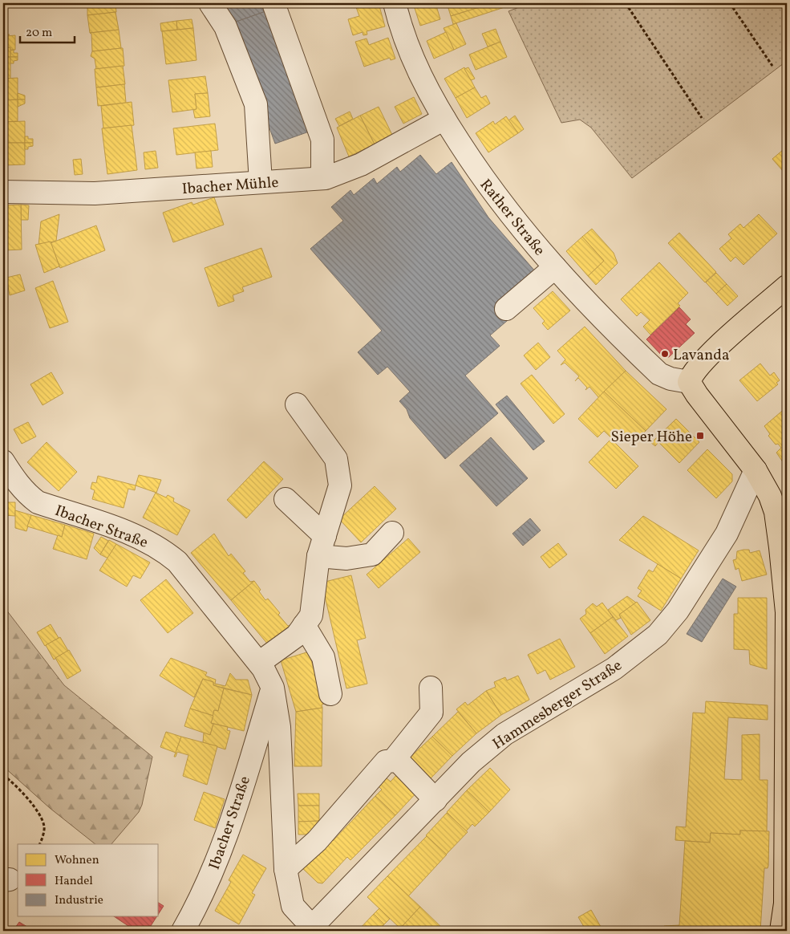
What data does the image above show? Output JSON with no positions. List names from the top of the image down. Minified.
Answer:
{"streets":{"street":["Ibacher Mühle","Rather Straße","Ibacher Straße","Hammesberger Straße"]},"crossings":[["Ibacher Mühle","Rather Straße"],["Ibacher Straße","Hammesberger Straße"]],"places":{"other":["Lavanda"],"transit":["Sieper Höhe"]},"legend":["Wohnen","Handel","Industrie"],"scale_bar":"20 m"}
